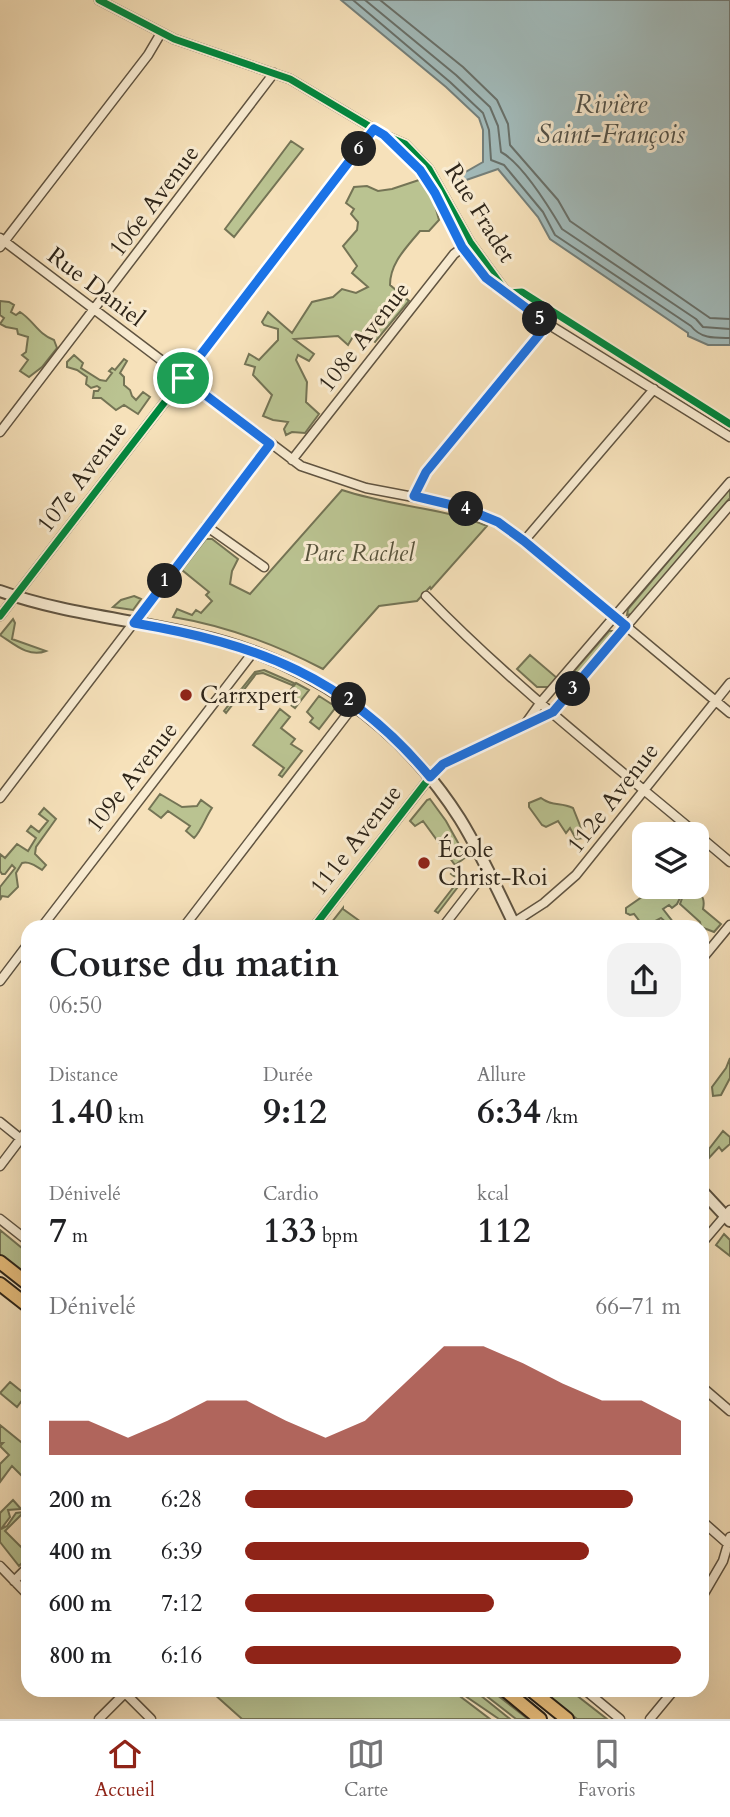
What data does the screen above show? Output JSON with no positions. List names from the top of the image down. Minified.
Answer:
{"streets":{"street":["106e Avenue","Rue Fradet","Rue Daniel","108e Avenue","107e Avenue","109e Avenue","112e Avenue","111e Avenue"]},"crossings":[["106e Avenue","Rue Fradet"],["106e Avenue","Rue Daniel"],["Rue Fradet","108e Avenue"],["Rue Fradet","107e Avenue"],["Rue Daniel","108e Avenue"],["Rue Daniel","107e Avenue"],["Rue Daniel","112e Avenue"],["Rue Daniel","111e Avenue"]],"water":["Rivière Saint-François"],"parks":["Parc Rachel"],"places":["Carrxpert","École Christ-Roi"],"page":{"pins":["6","5","4","1","3","2"],"heading":["Course du matin","06:50"],"stats":[["Distance","1.40 km"],["Durée","9:12"],["Allure","6:34 /km"],["Dénivelé","7 m"],["Cardio","133 bpm"],["kcal","112"]],"chart":["Dénivelé","66–71 m"],"list":[{"name":"200 m","note":"6:28"},{"name":"400 m","note":"6:39"},{"name":"600 m","note":"7:12"},{"name":"800 m","note":"6:16"}],"tabs":["Accueil","Carte","Favoris"]}}
